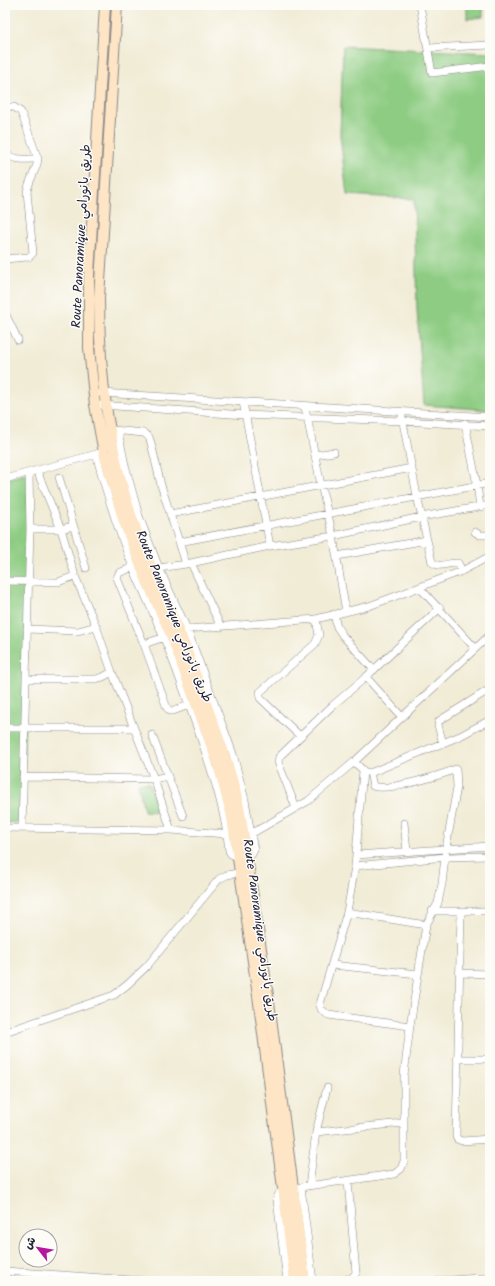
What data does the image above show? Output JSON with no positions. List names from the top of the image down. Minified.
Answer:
{"streets":{"street":["Route Panoramique طريق بانورامي"]},"north":"top left"}
